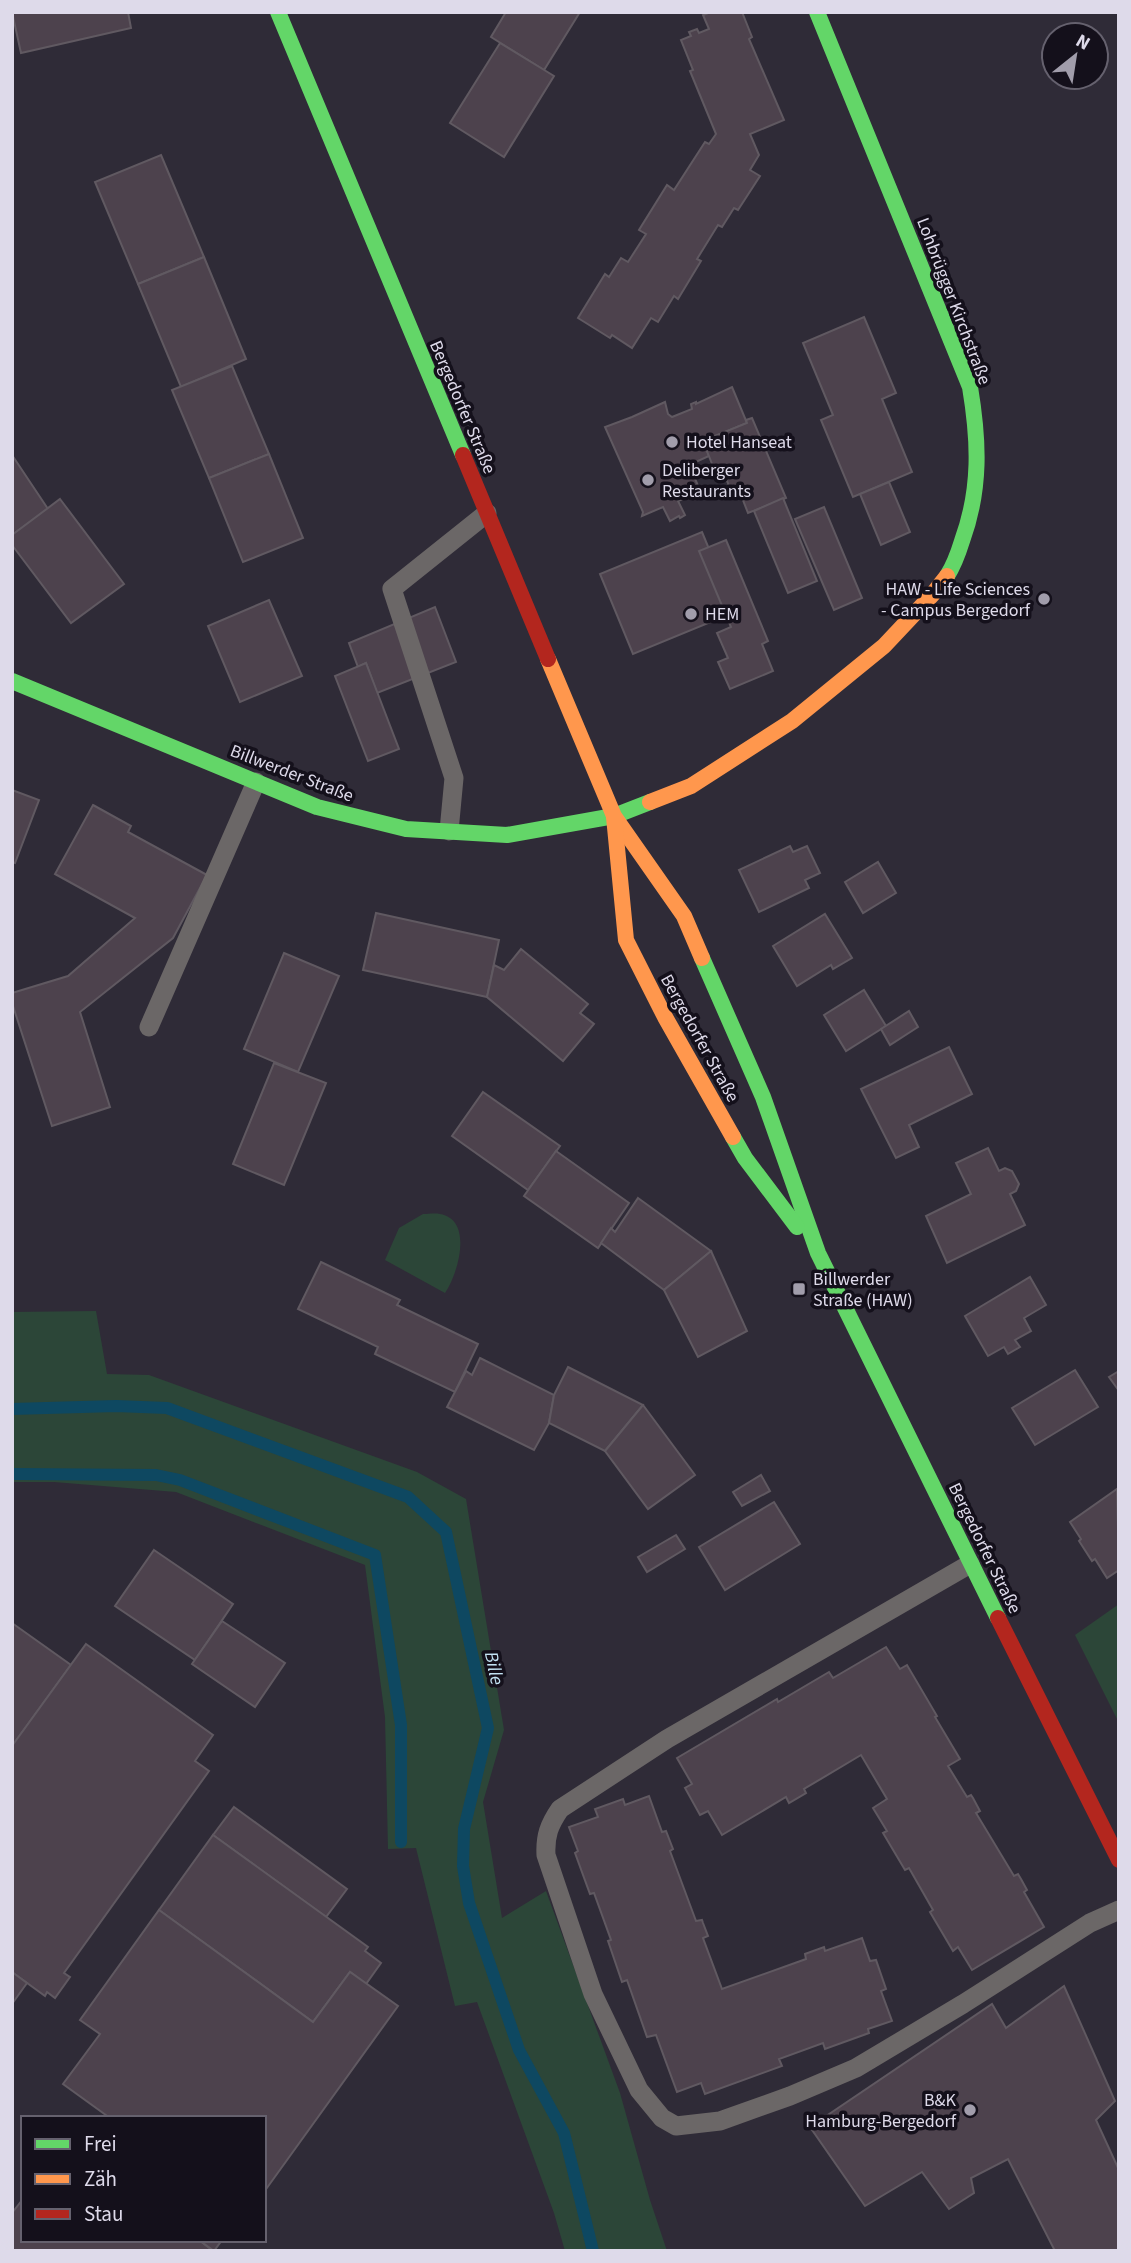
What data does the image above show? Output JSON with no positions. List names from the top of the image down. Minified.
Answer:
{"streets":{"main road":["Lohbrügger Kirchstraße","Bergedorfer Straße","Billwerder Straße"]},"crossings":[["Lohbrügger Kirchstraße","Bergedorfer Straße"],["Lohbrügger Kirchstraße","Billwerder Straße"],["Bergedorfer Straße","Billwerder Straße"]],"water":["Bille"],"places":{"other":["Hotel Hanseat","Deliberger Restaurants","HAW - Life Sciences - Campus Bergedorf","HEM","B&K Hamburg-Bergedorf"],"transit":["Billwerder Straße (HAW)"]},"legend":["Frei","Zäh","Stau"],"north":"top right"}
